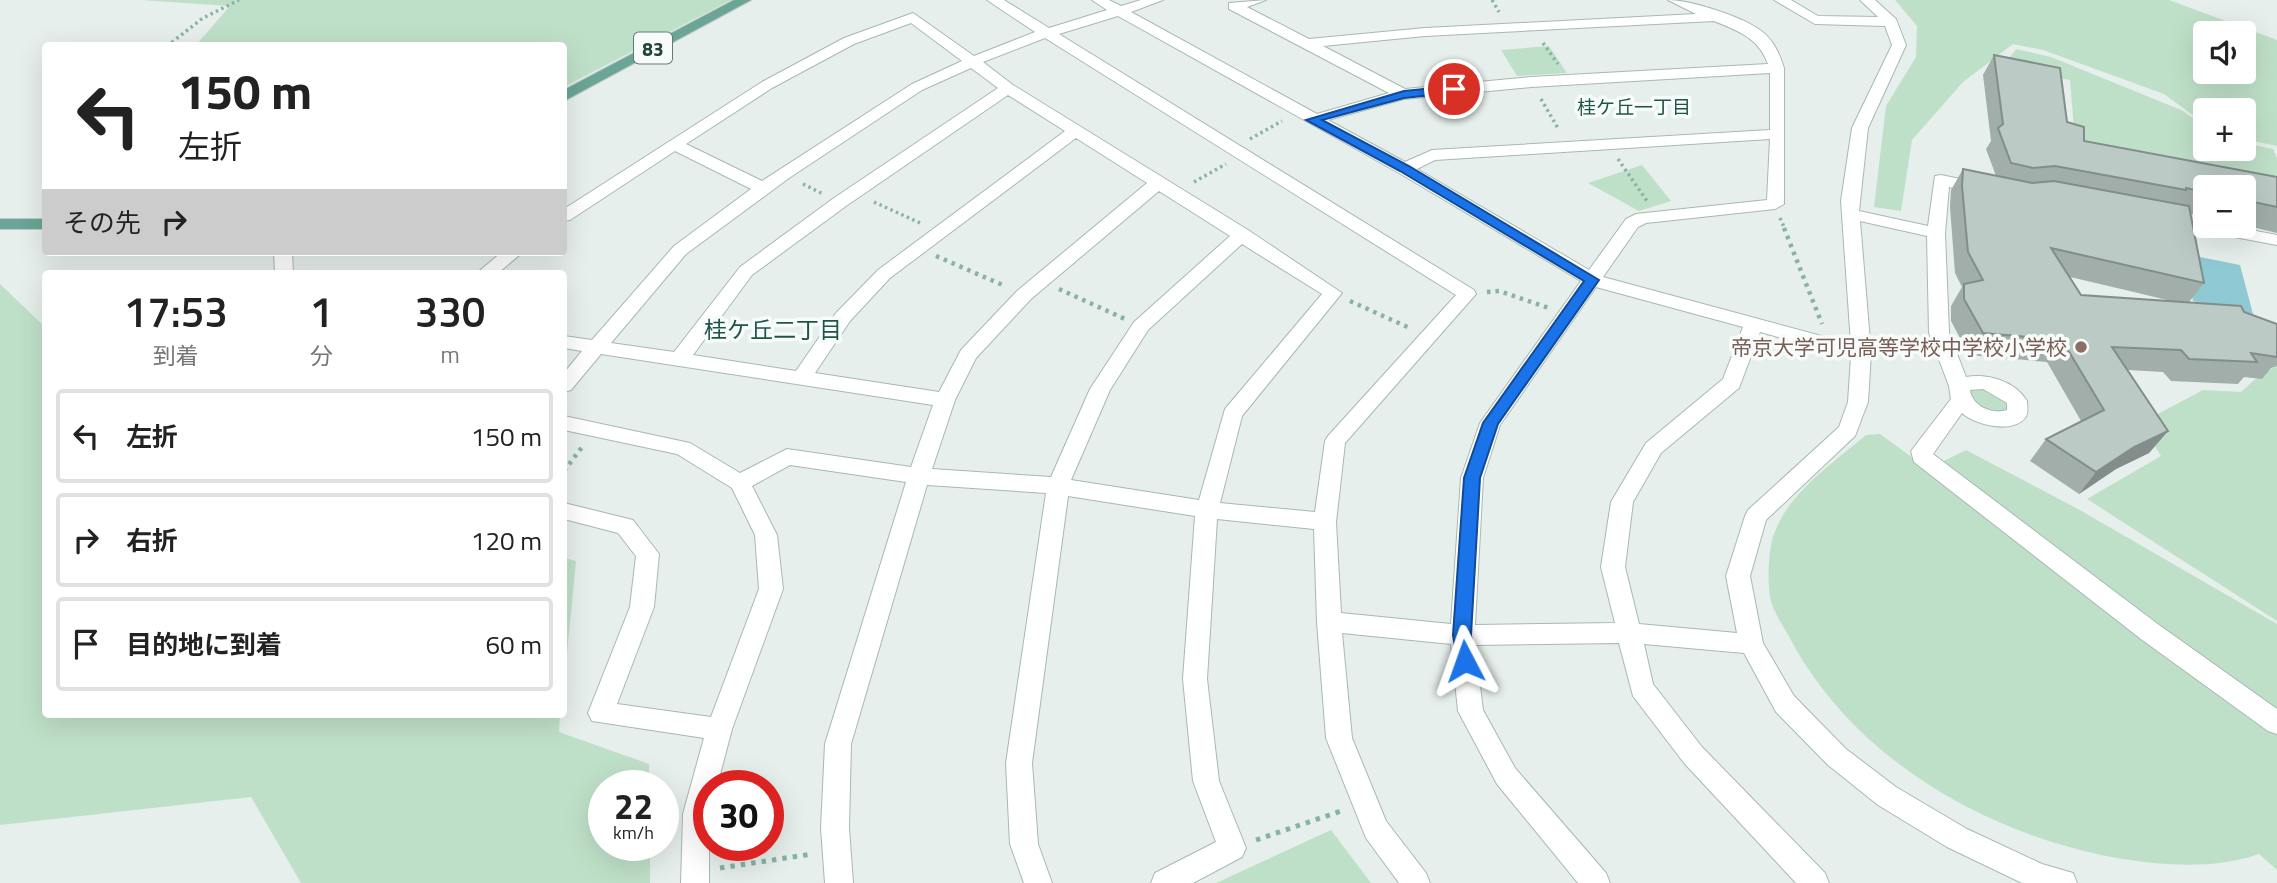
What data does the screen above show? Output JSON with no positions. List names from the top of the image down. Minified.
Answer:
{"streets":{"main road":["83"]},"districts":["桂ケ丘一丁目","桂ケ丘二丁目"],"places":["帝京大学可児高等学校中学校小学校"],"page":{"map_buttons":["+","−"],"turn":["150 m","左折"],"then":"その先","eta":["17:53","到着","1","分","330","m"],"list":[{"name":"左折","value":"150 m"},{"name":"右折","value":"120 m"},{"name":"目的地に到着","value":"60 m"}],"speed":"22 km/h","limit":"30"}}
